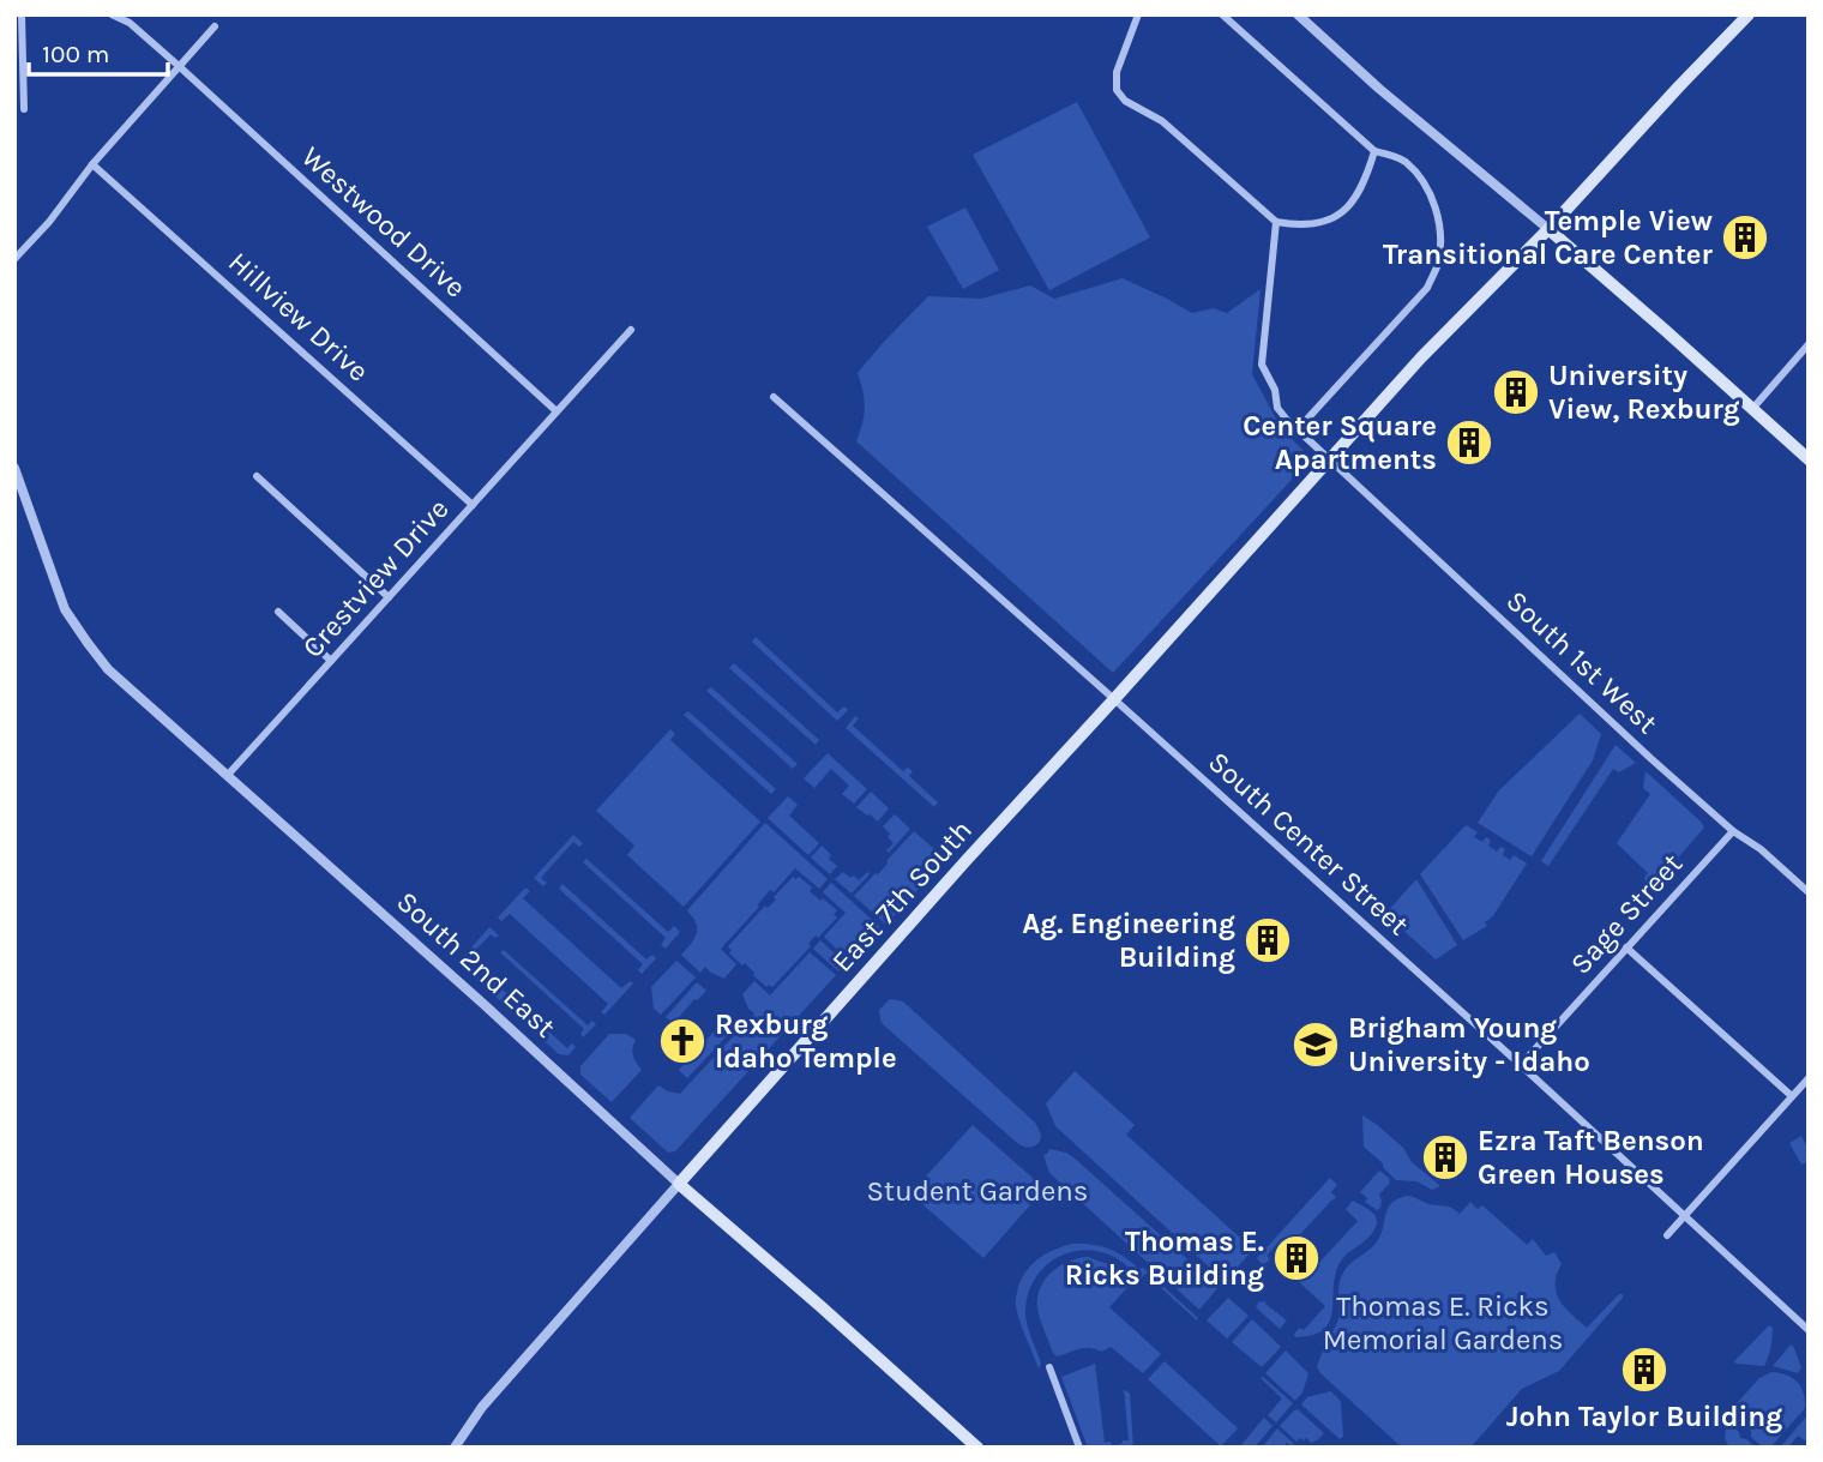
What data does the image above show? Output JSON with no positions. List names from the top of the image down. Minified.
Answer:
{"streets":{"main road":["East 7th South","South 2nd East"],"street":["Westwood Drive","Hillview Drive","Crestview Drive","South 1st West","South Center Street","Sage Street"]},"crossings":[["Westwood Drive","Crestview Drive"],["Hillview Drive","Crestview Drive"],["Crestview Drive","South 2nd East"],["South 1st West","East 7th South"],["South 1st West","Sage Street"],["South Center Street","East 7th South"],["South Center Street","Sage Street"],["East 7th South","South 2nd East"]],"parks":["Student Gardens","Thomas E. Ricks Memorial Gardens"],"places":{"building":["Temple View Transitional Care Center","University View, Rexburg","Center Square Apartments","Ag. Engineering Building","Ezra Taft Benson Green Houses","Thomas E. Ricks Building","John Taylor Building"],"church":["Rexburg Idaho Temple"],"school or university":["Brigham Young University - Idaho"]},"scale_bar":"100 m"}
